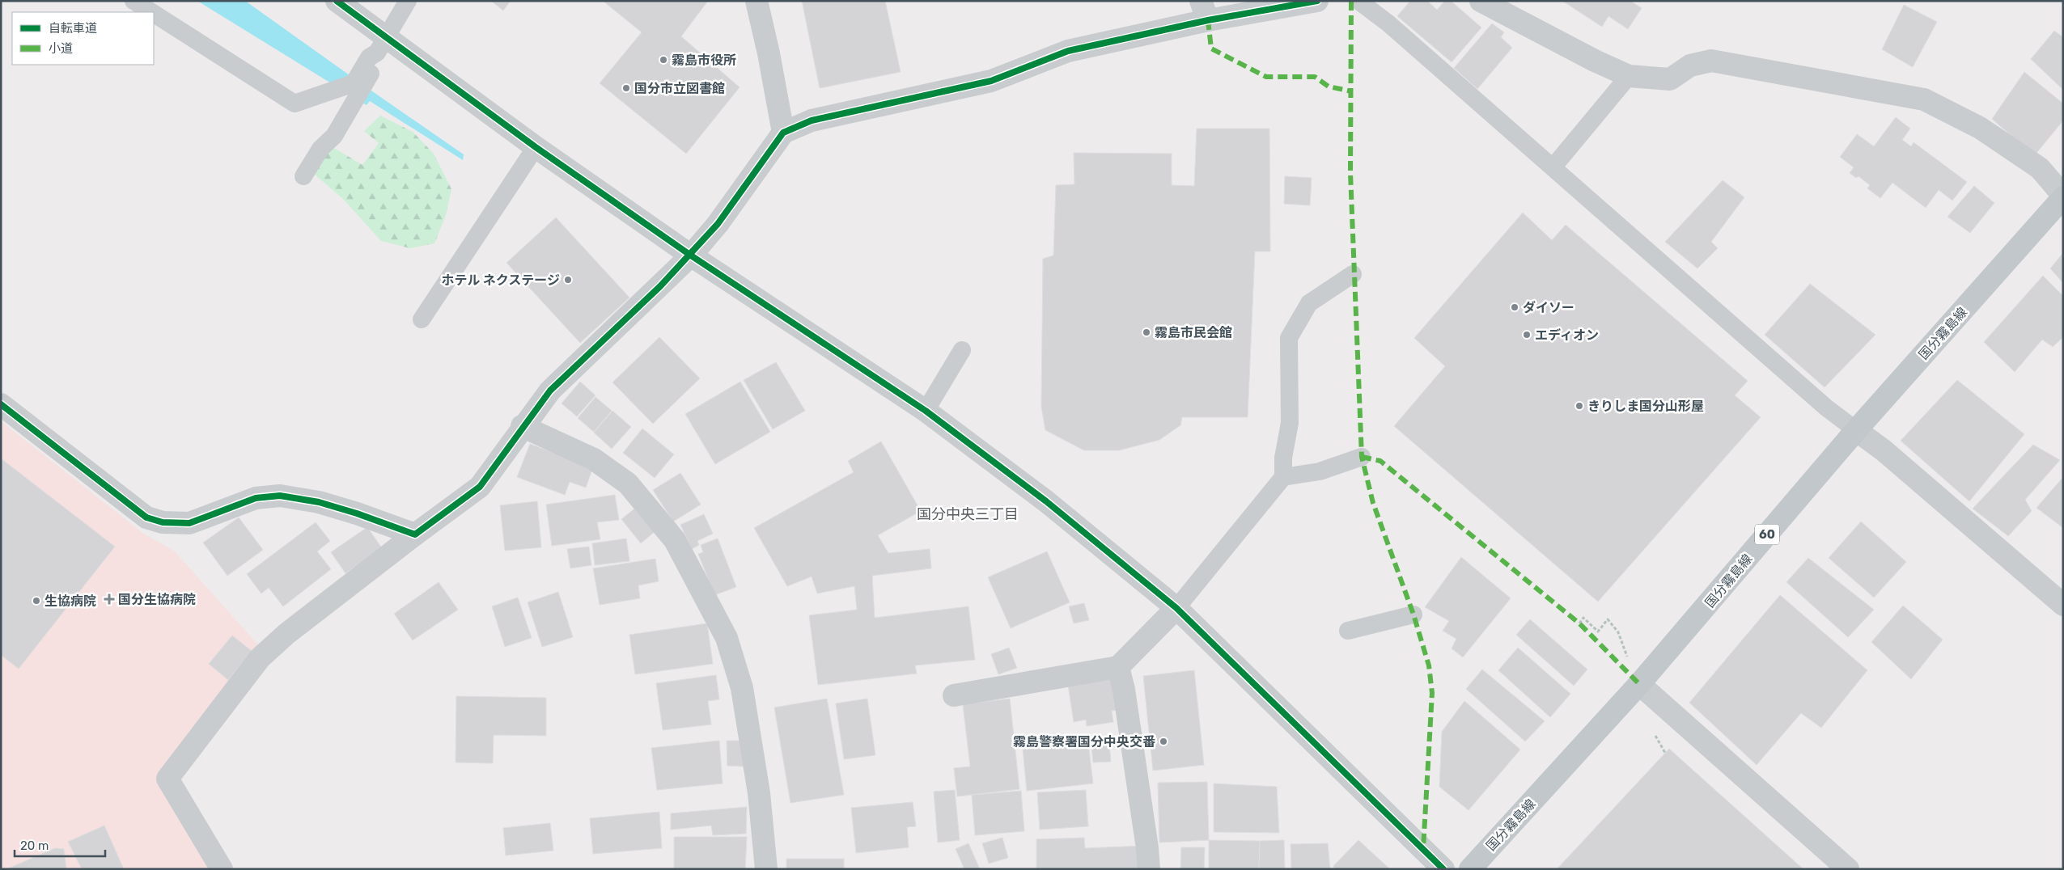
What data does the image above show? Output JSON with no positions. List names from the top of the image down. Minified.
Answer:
{"streets":{"main road":["国分霧島線","60"]},"districts":["国分中央三丁目"],"places":{"other":["霧島市役所","国分市立図書館","ホテル ネクステージ","ダイソー","霧島市民会館","エディオン","きりしま国分山形屋","生協病院","霧島警察署国分中央交番"],"health":["国分生協病院"]},"legend":["自転車道","小道"],"scale_bar":"20 m"}
